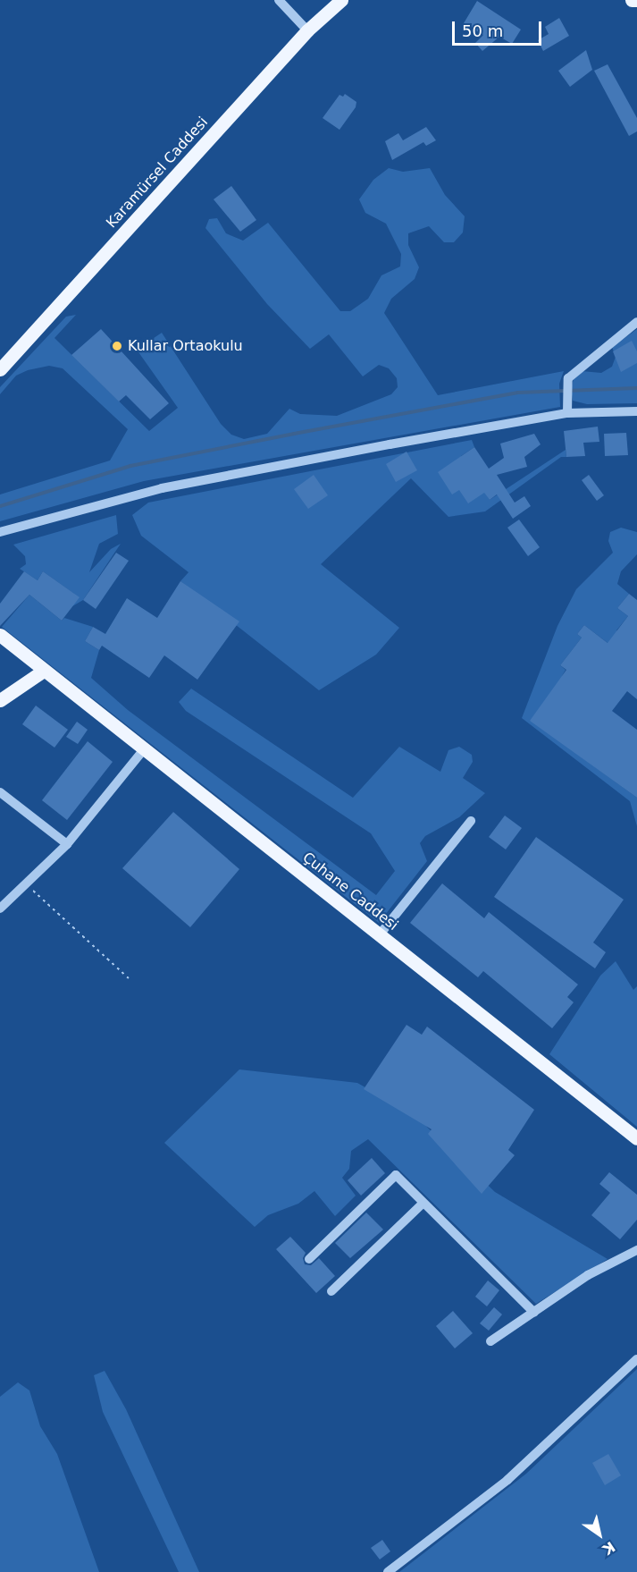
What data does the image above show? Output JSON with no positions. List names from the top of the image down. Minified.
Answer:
{"streets":{"main road":["Karamürsel Caddesi","Çuhane Caddesi"]},"places":["Kullar Ortaokulu"],"scale_bar":"50 m","north":"bottom right"}
